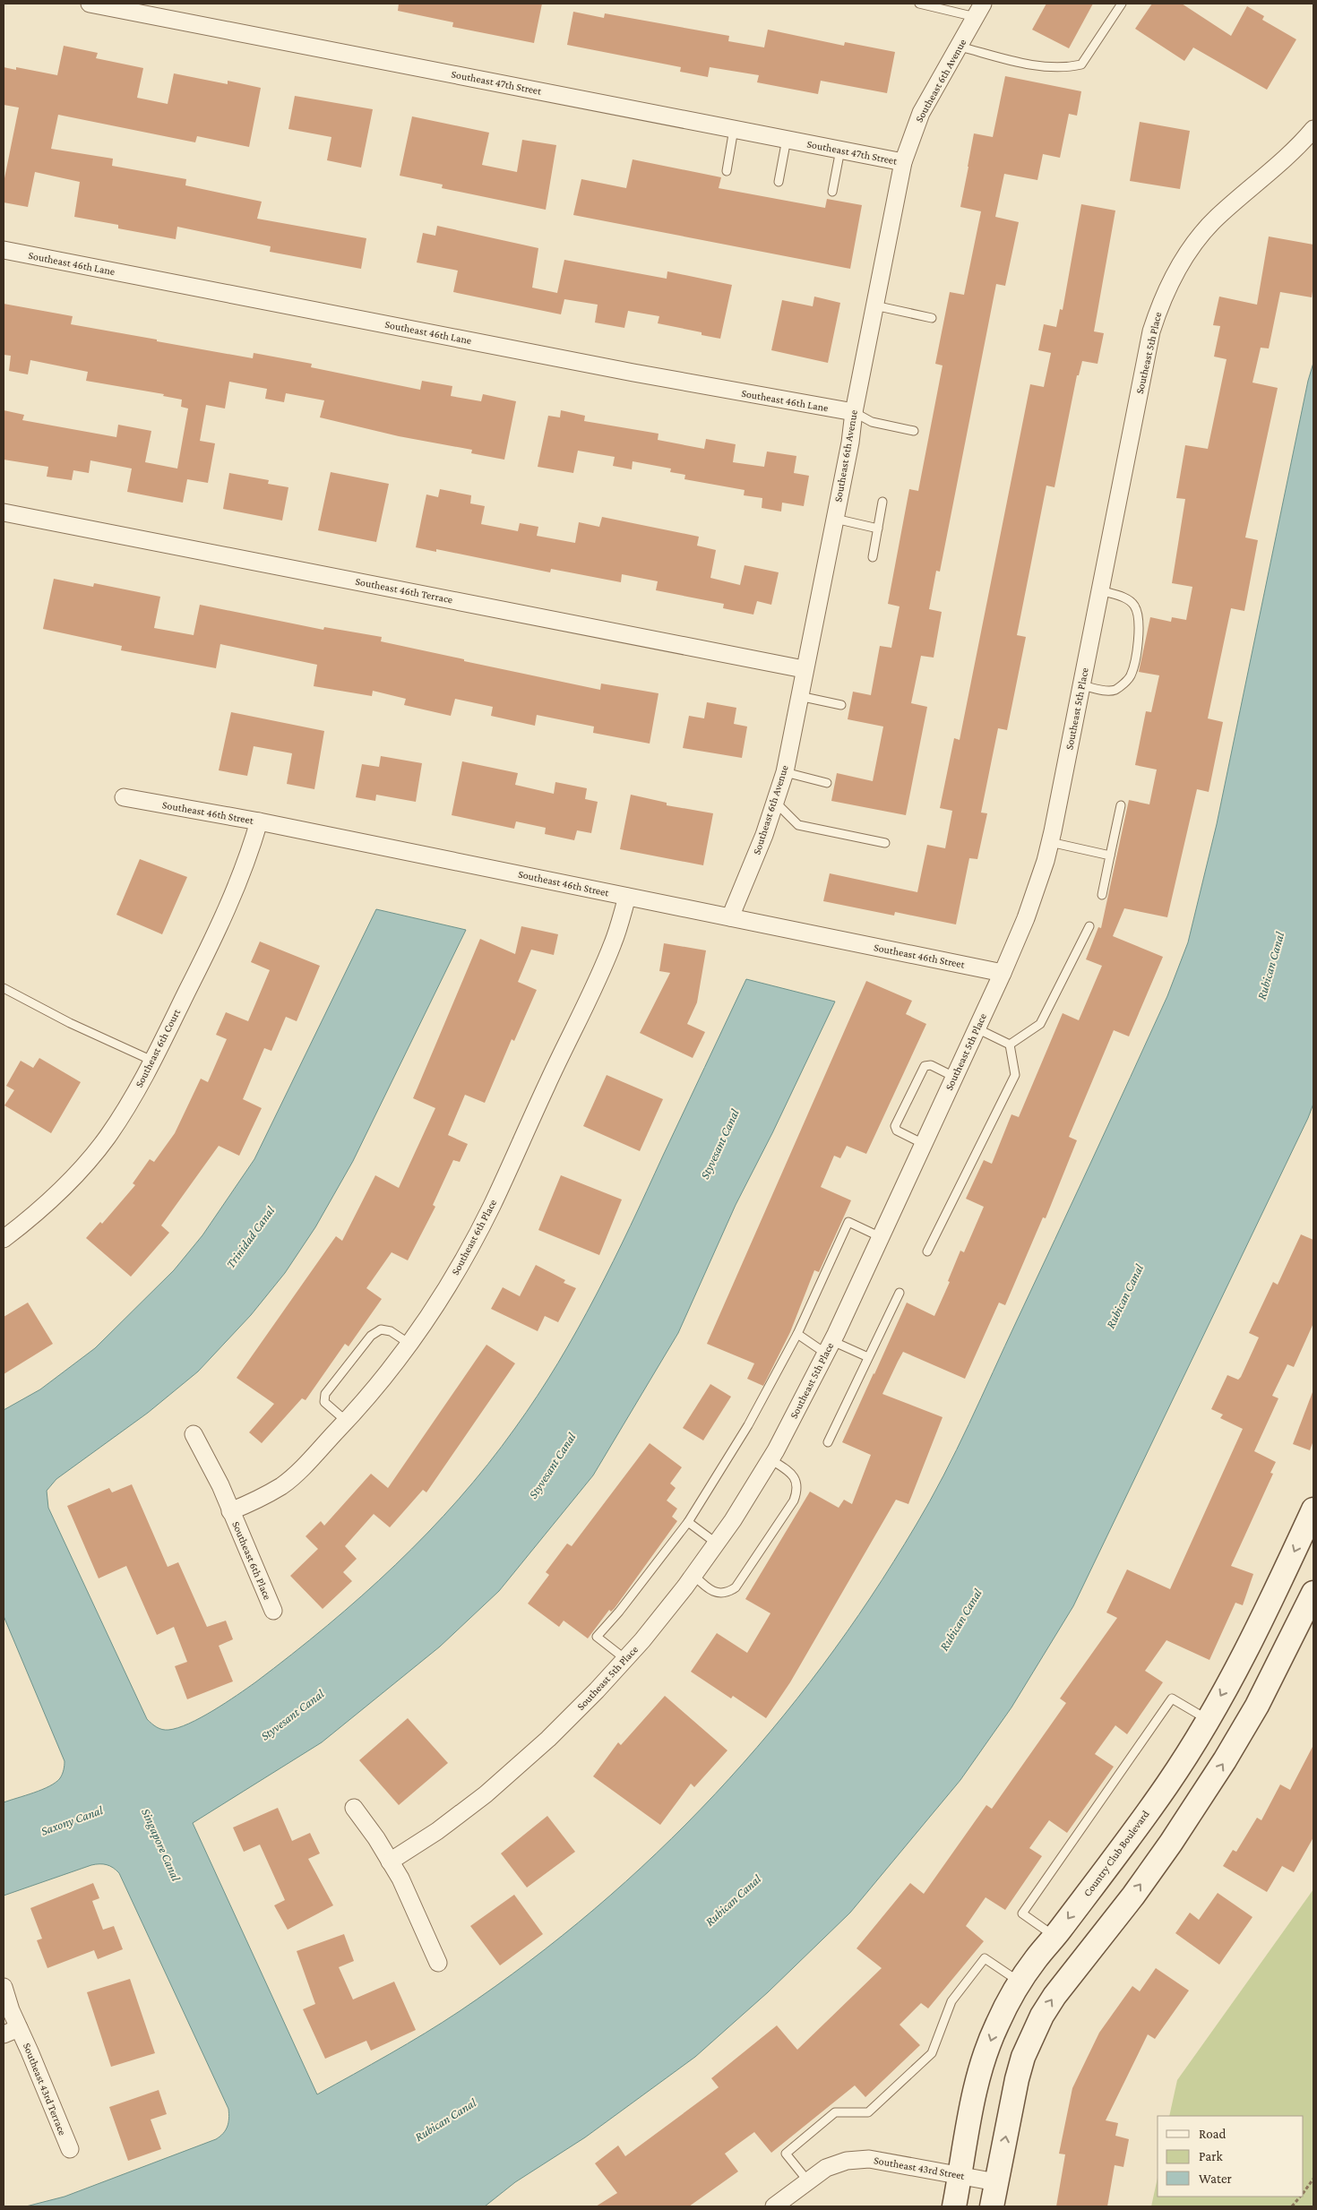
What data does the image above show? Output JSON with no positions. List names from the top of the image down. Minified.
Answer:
{"streets":{"main road":["Country Club Boulevard"],"street":["Southeast 6th Avenue","Southeast 47th Street","Southeast 46th Lane","Southeast 5th Place","Southeast 46th Terrace","Southeast 46th Street","Southeast 6th Court","Southeast 6th Place","Southeast 43rd Terrace","Southeast 43rd Street"]},"crossings":[["Southeast 6th Avenue","Southeast 47th Street"],["Southeast 6th Avenue","Southeast 46th Lane"],["Southeast 6th Avenue","Southeast 46th Terrace"],["Southeast 6th Avenue","Southeast 46th Street"],["Southeast 5th Place","Southeast 46th Street"],["Southeast 46th Street","Southeast 6th Court"],["Southeast 46th Street","Southeast 6th Place"],["Country Club Boulevard","Southeast 43rd Street"]],"water":["Rubican Canal","Styvesant Canal","Trinidad Canal","Saxony Canal","Singapore Canal"],"legend":["Road","Park","Water"]}
